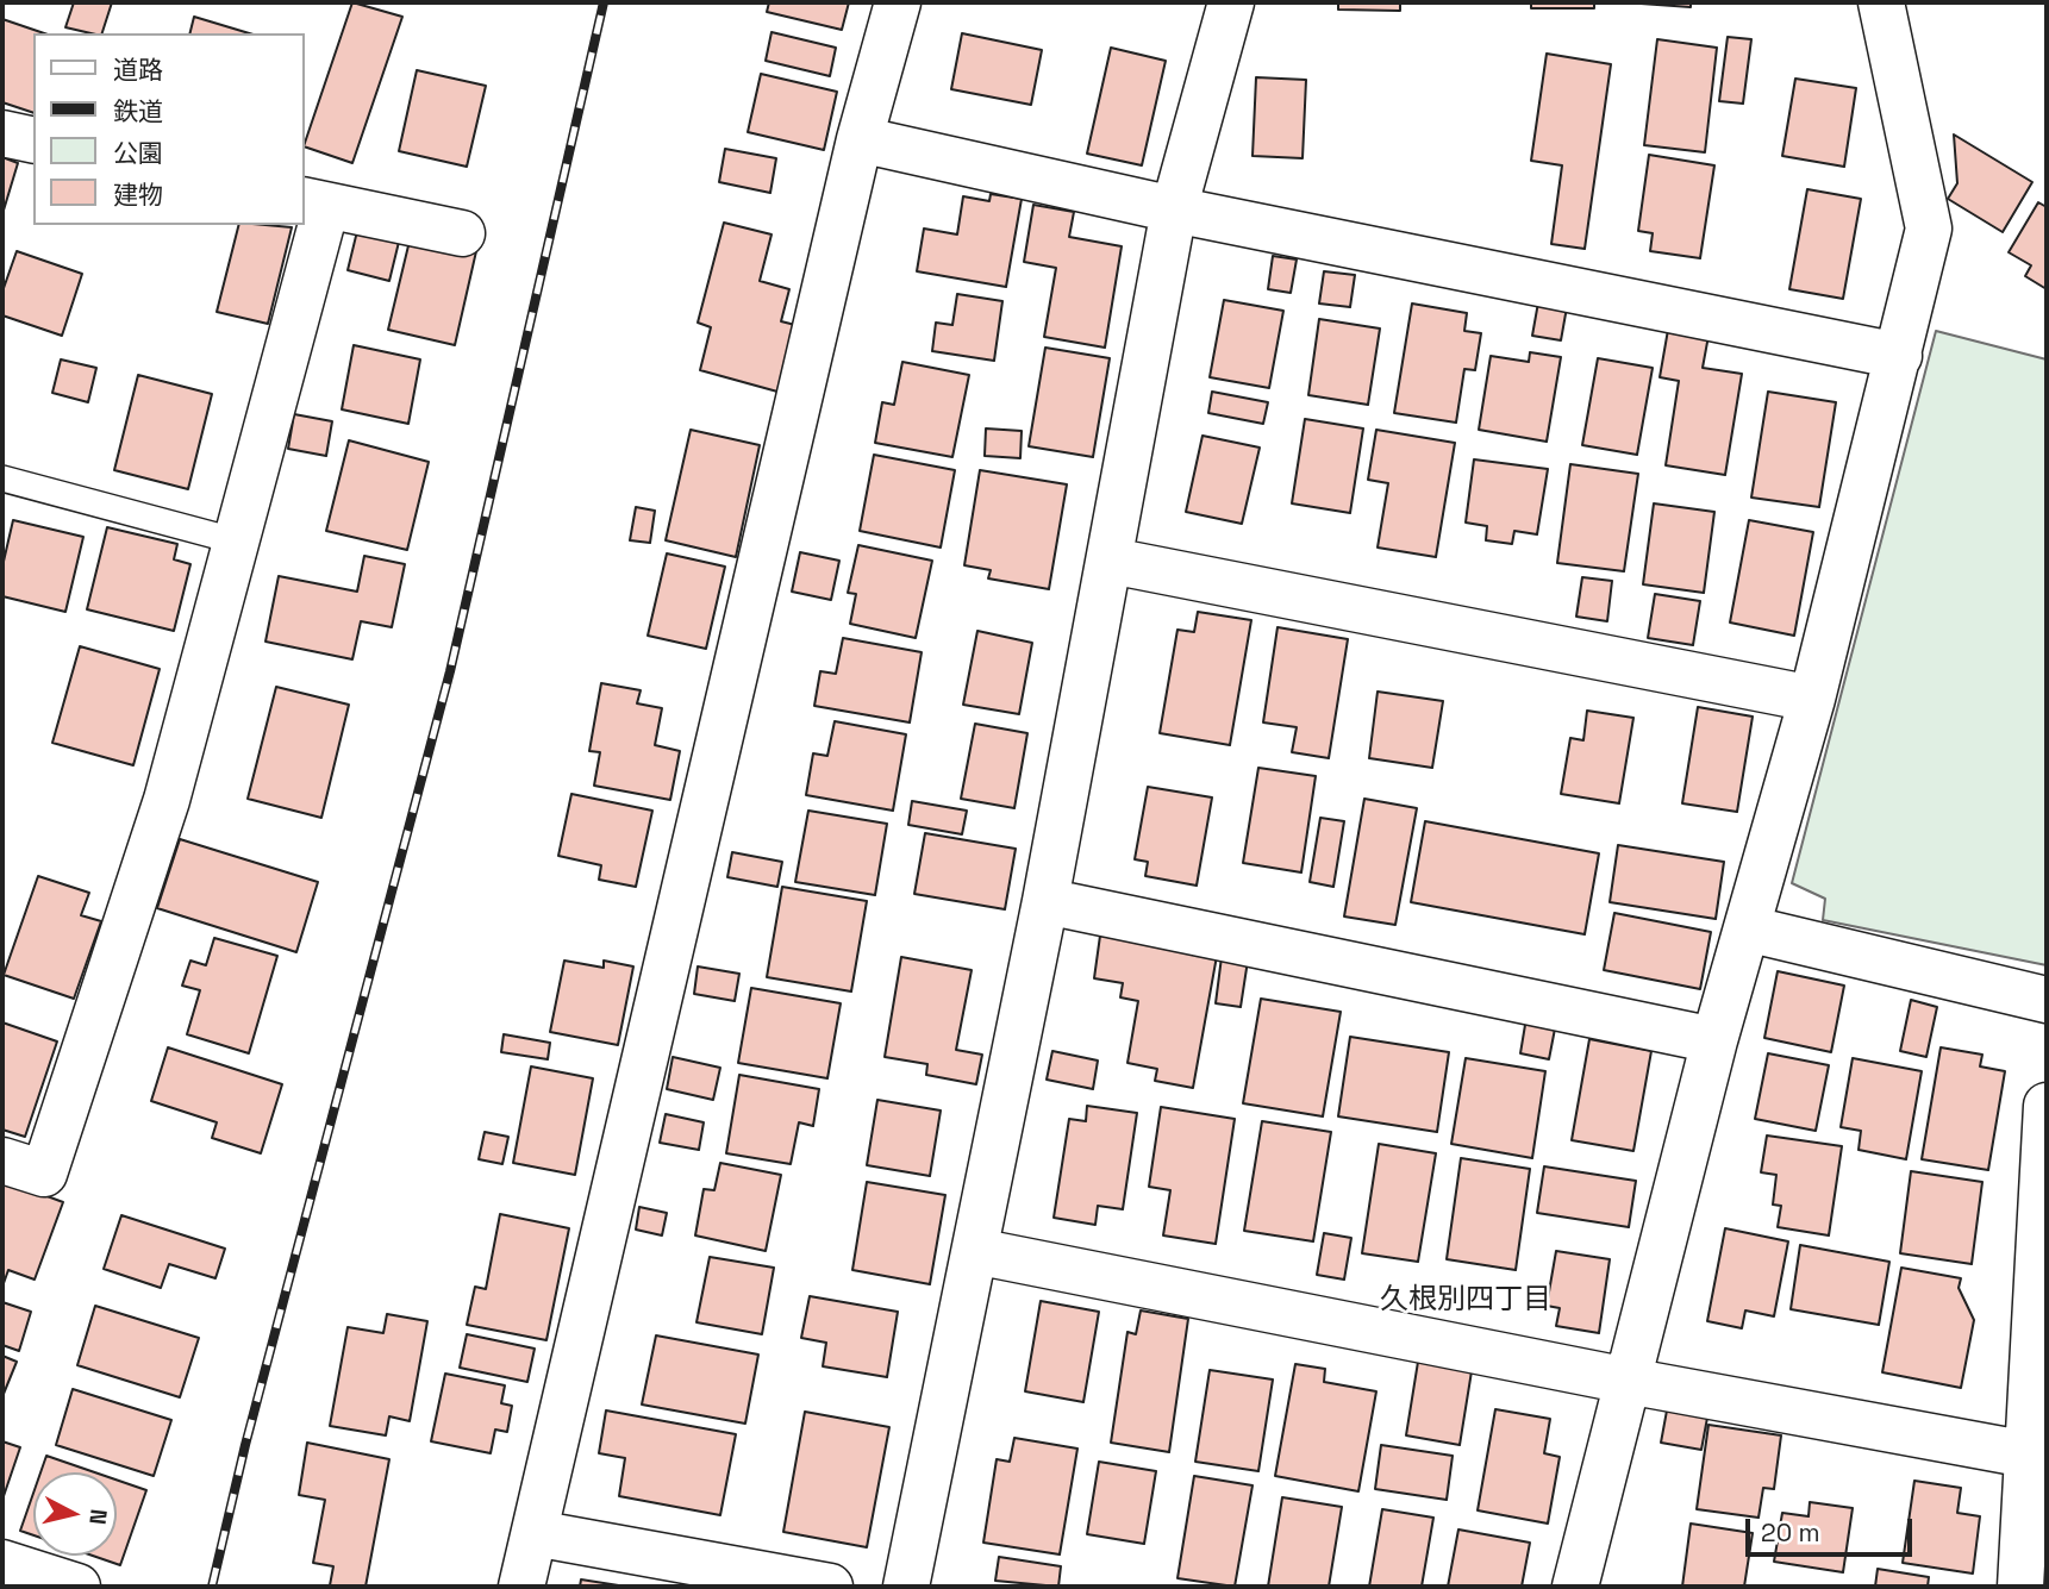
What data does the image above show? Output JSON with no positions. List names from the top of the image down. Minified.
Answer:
{"districts":["久根別四丁目"],"legend":["道路","鉄道","公園","建物"],"scale_bar":"20 m","north":"right"}
